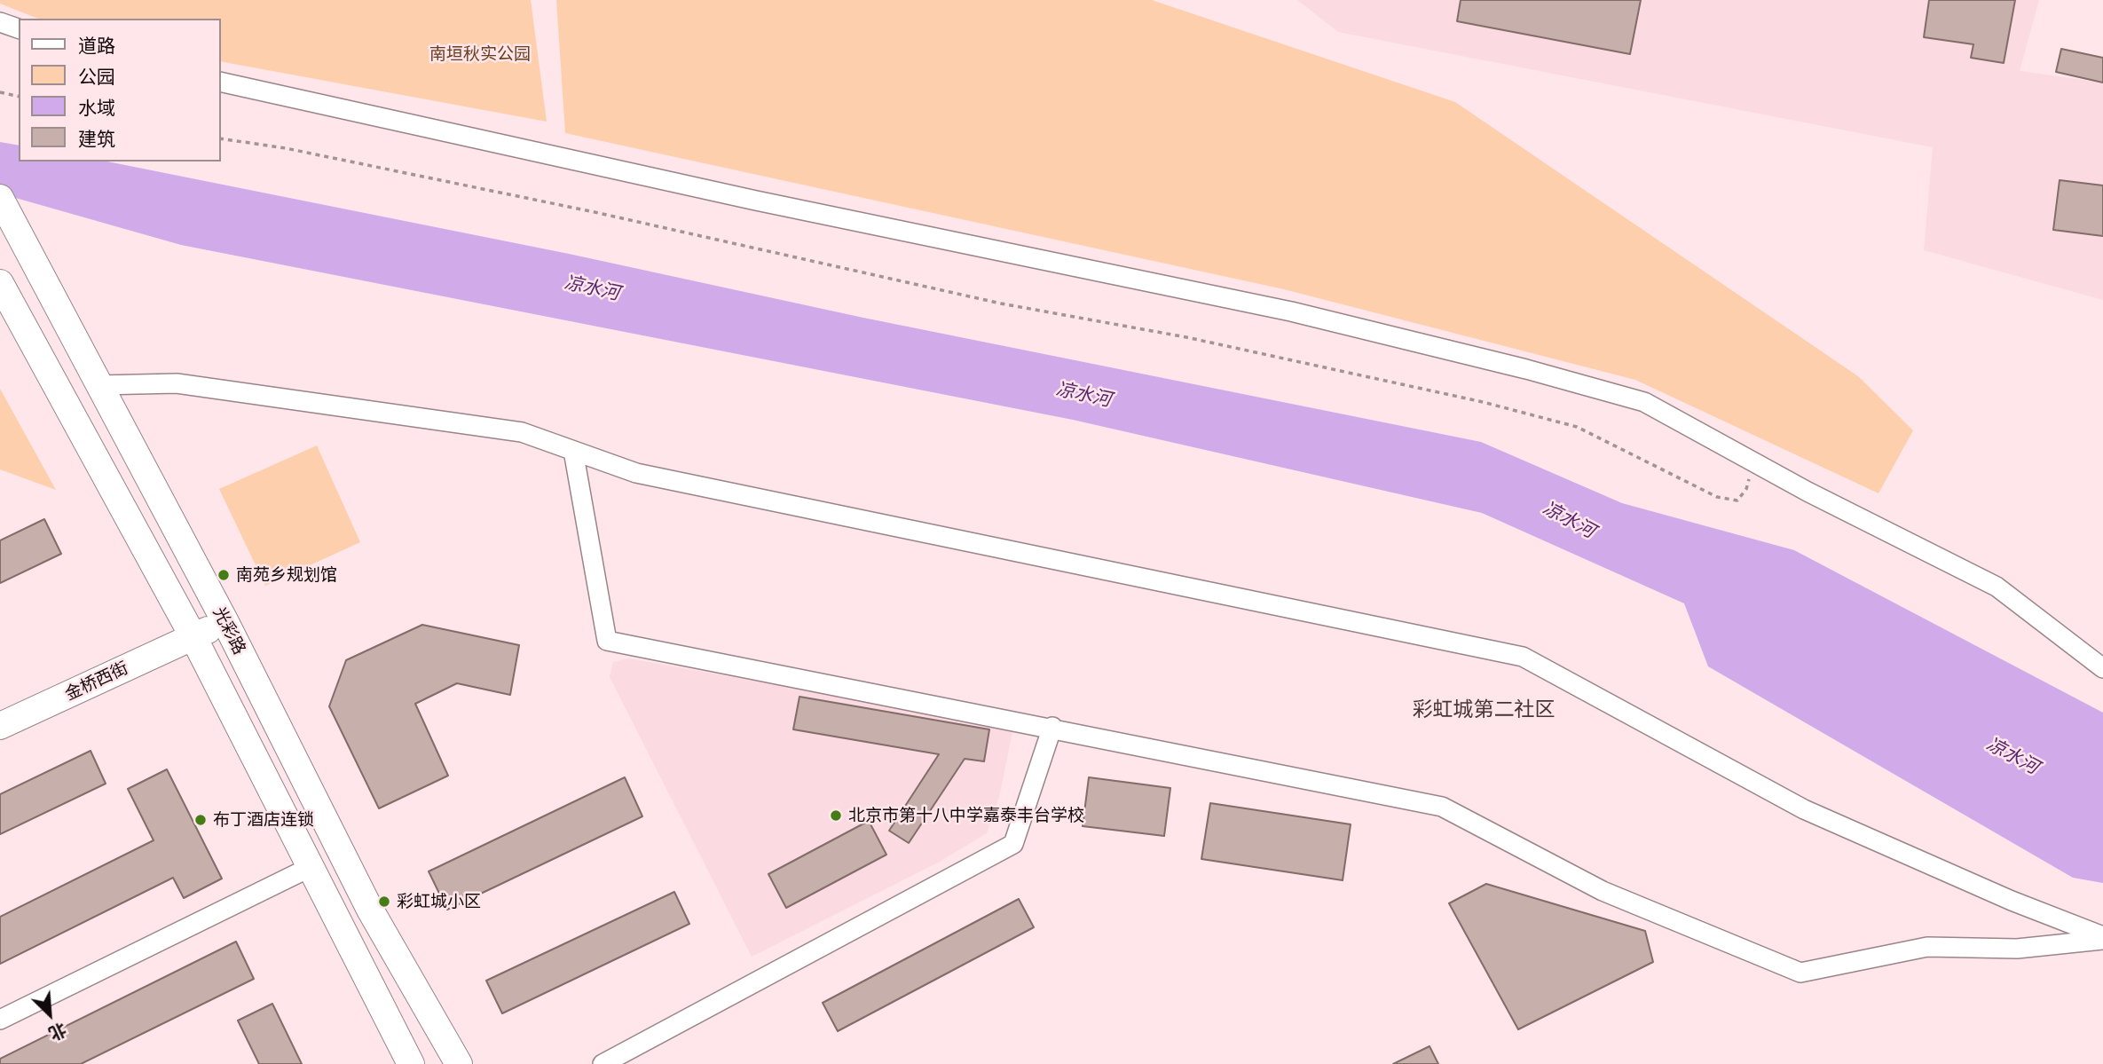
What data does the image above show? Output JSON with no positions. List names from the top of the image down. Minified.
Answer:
{"streets":{"main road":["光彩路","金桥西街"]},"crossings":[["光彩路","金桥西街"]],"districts":["彩虹城第二社区"],"water":["凉水河"],"parks":["南垣秋实公园"],"places":["南苑乡规划馆","北京市第十八中学嘉泰丰台学校","布丁酒店连锁","彩虹城小区"],"legend":["道路","公园","水域","建筑"],"north":"bottom right"}
